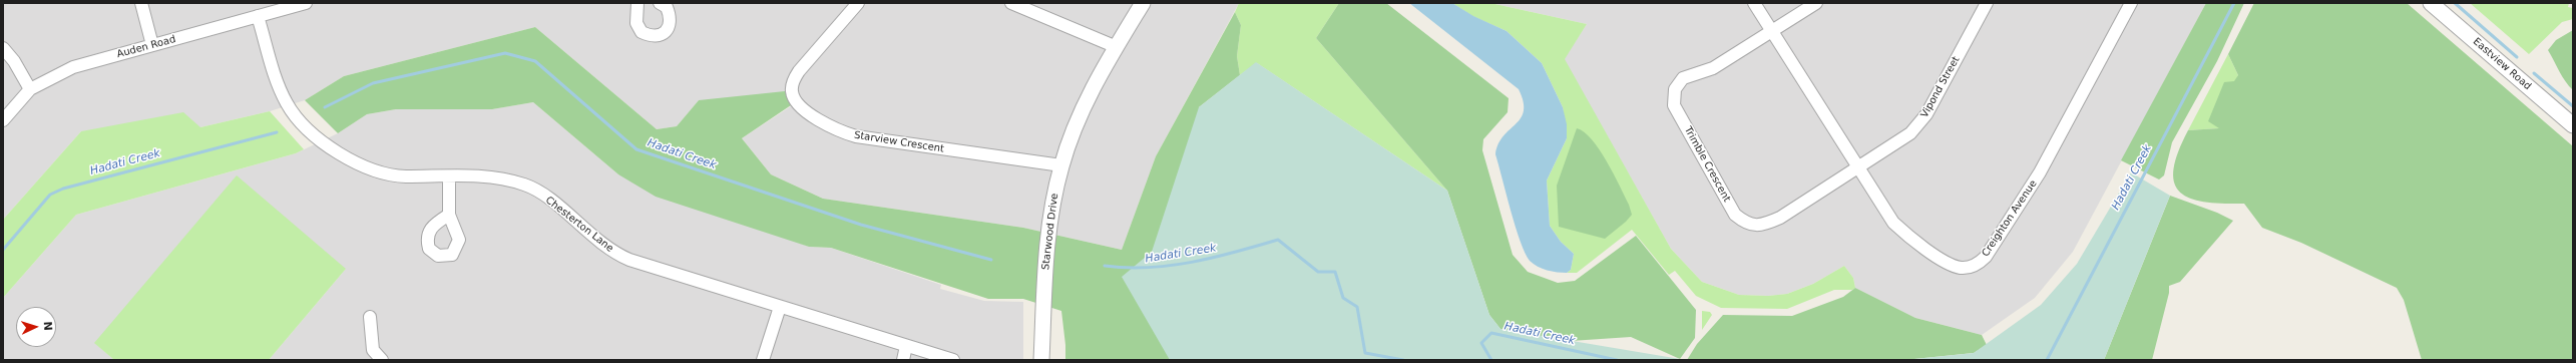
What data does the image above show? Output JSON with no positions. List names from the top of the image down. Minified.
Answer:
{"streets":{"street":["Auden Road","Eastview Road","Vipond Street","Starview Crescent","Trimble Crescent","Creighton Avenue","Chesterton Lane","Starwood Drive"]},"crossings":[["Auden Road","Chesterton Lane"],["Vipond Street","Trimble Crescent"],["Vipond Street","Creighton Avenue"],["Starview Crescent","Starwood Drive"],["Trimble Crescent","Creighton Avenue"]],"water":["Hadati Creek"],"north":"right"}
